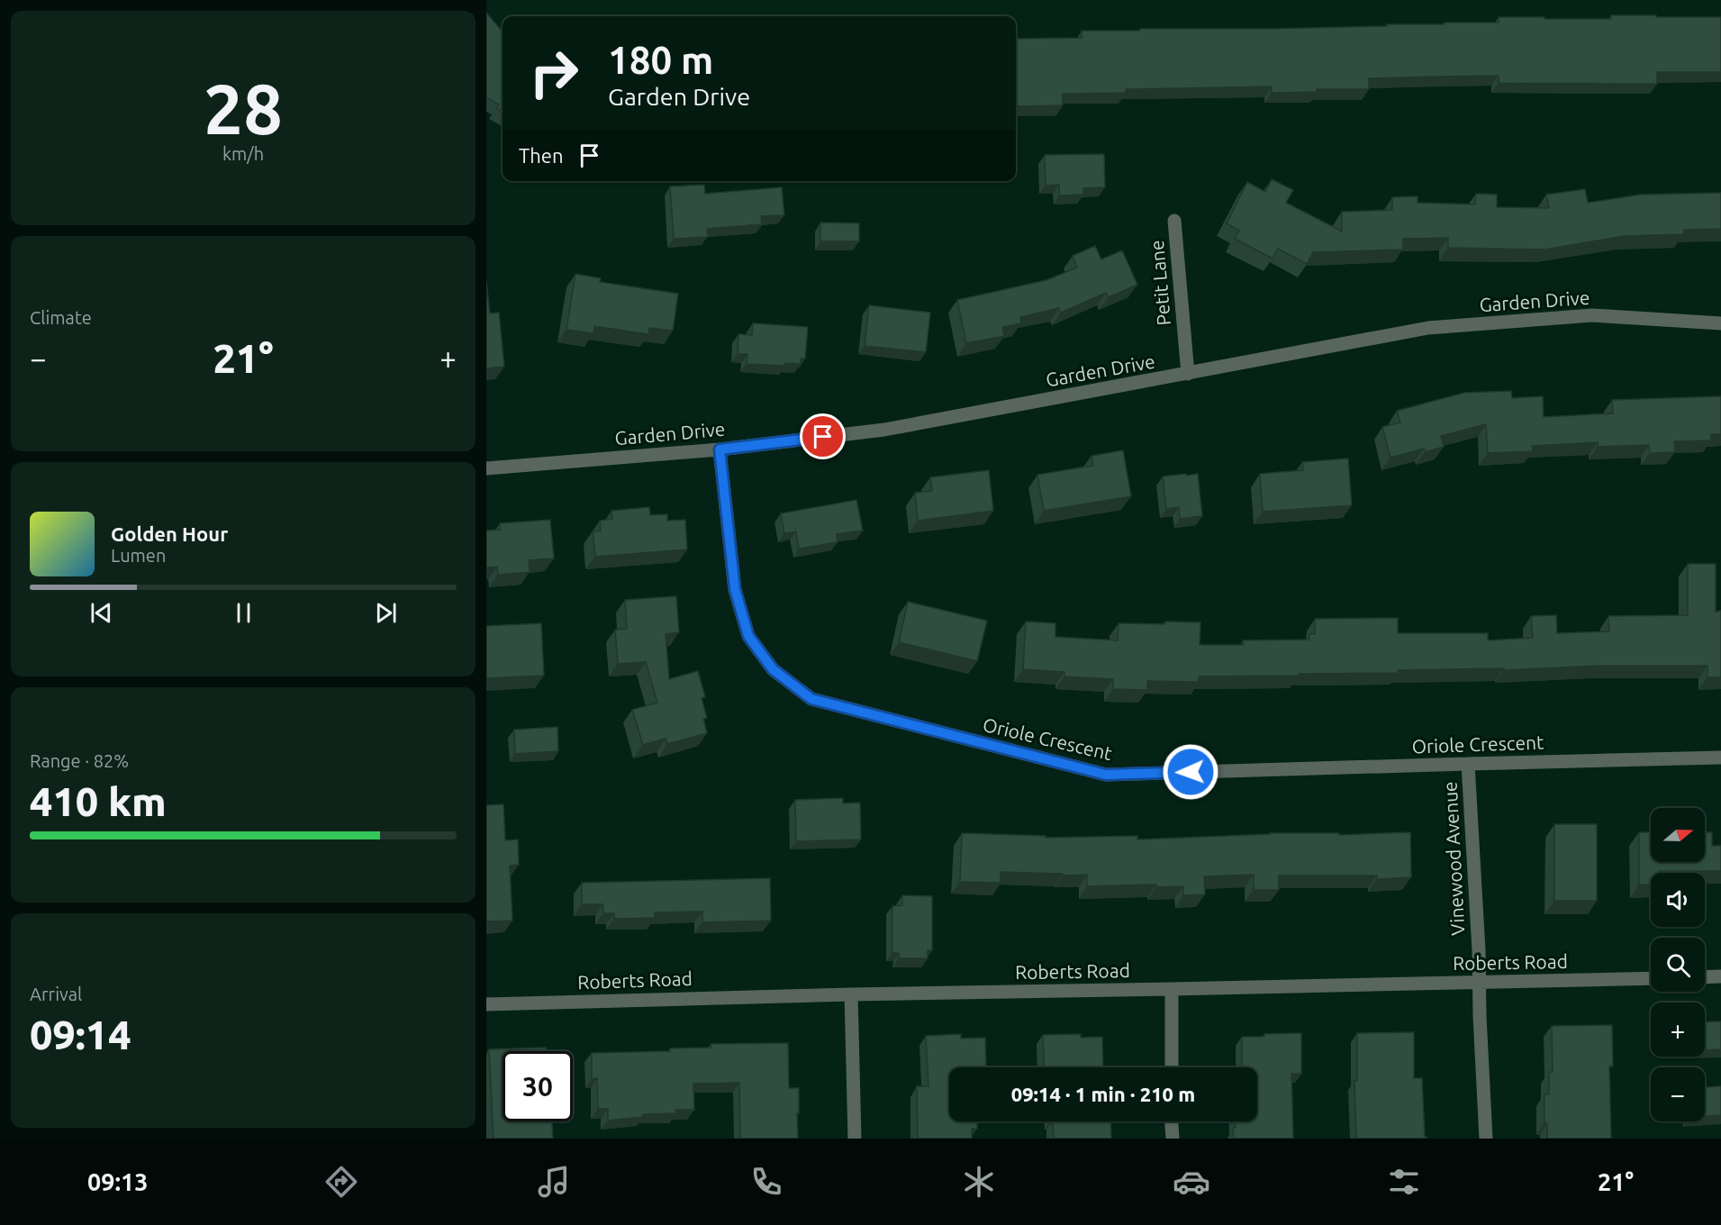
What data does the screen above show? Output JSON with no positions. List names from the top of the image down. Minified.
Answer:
{"streets":{"street":["Petit Lane","Garden Drive","Oriole Crescent","Vinewood Avenue","Roberts Road"]},"crossings":[["Petit Lane","Garden Drive"],["Garden Drive","Oriole Crescent"],["Oriole Crescent","Vinewood Avenue"],["Vinewood Avenue","Roberts Road"]],"north":"right","page":{"tile":[["28","km/h"],"Climate",["Range · 82%","410 km"],["Arrival","09:14"]],"turn":["180 m","Garden Drive"],"then":"Then","heat":["−","21°","+"],"song":["Golden Hour","Lumen"],"map_buttons":["+","−"],"limit":"30","trip":"09:14 · 1 min · 210 m","tabs":["09:13","21°"]}}
